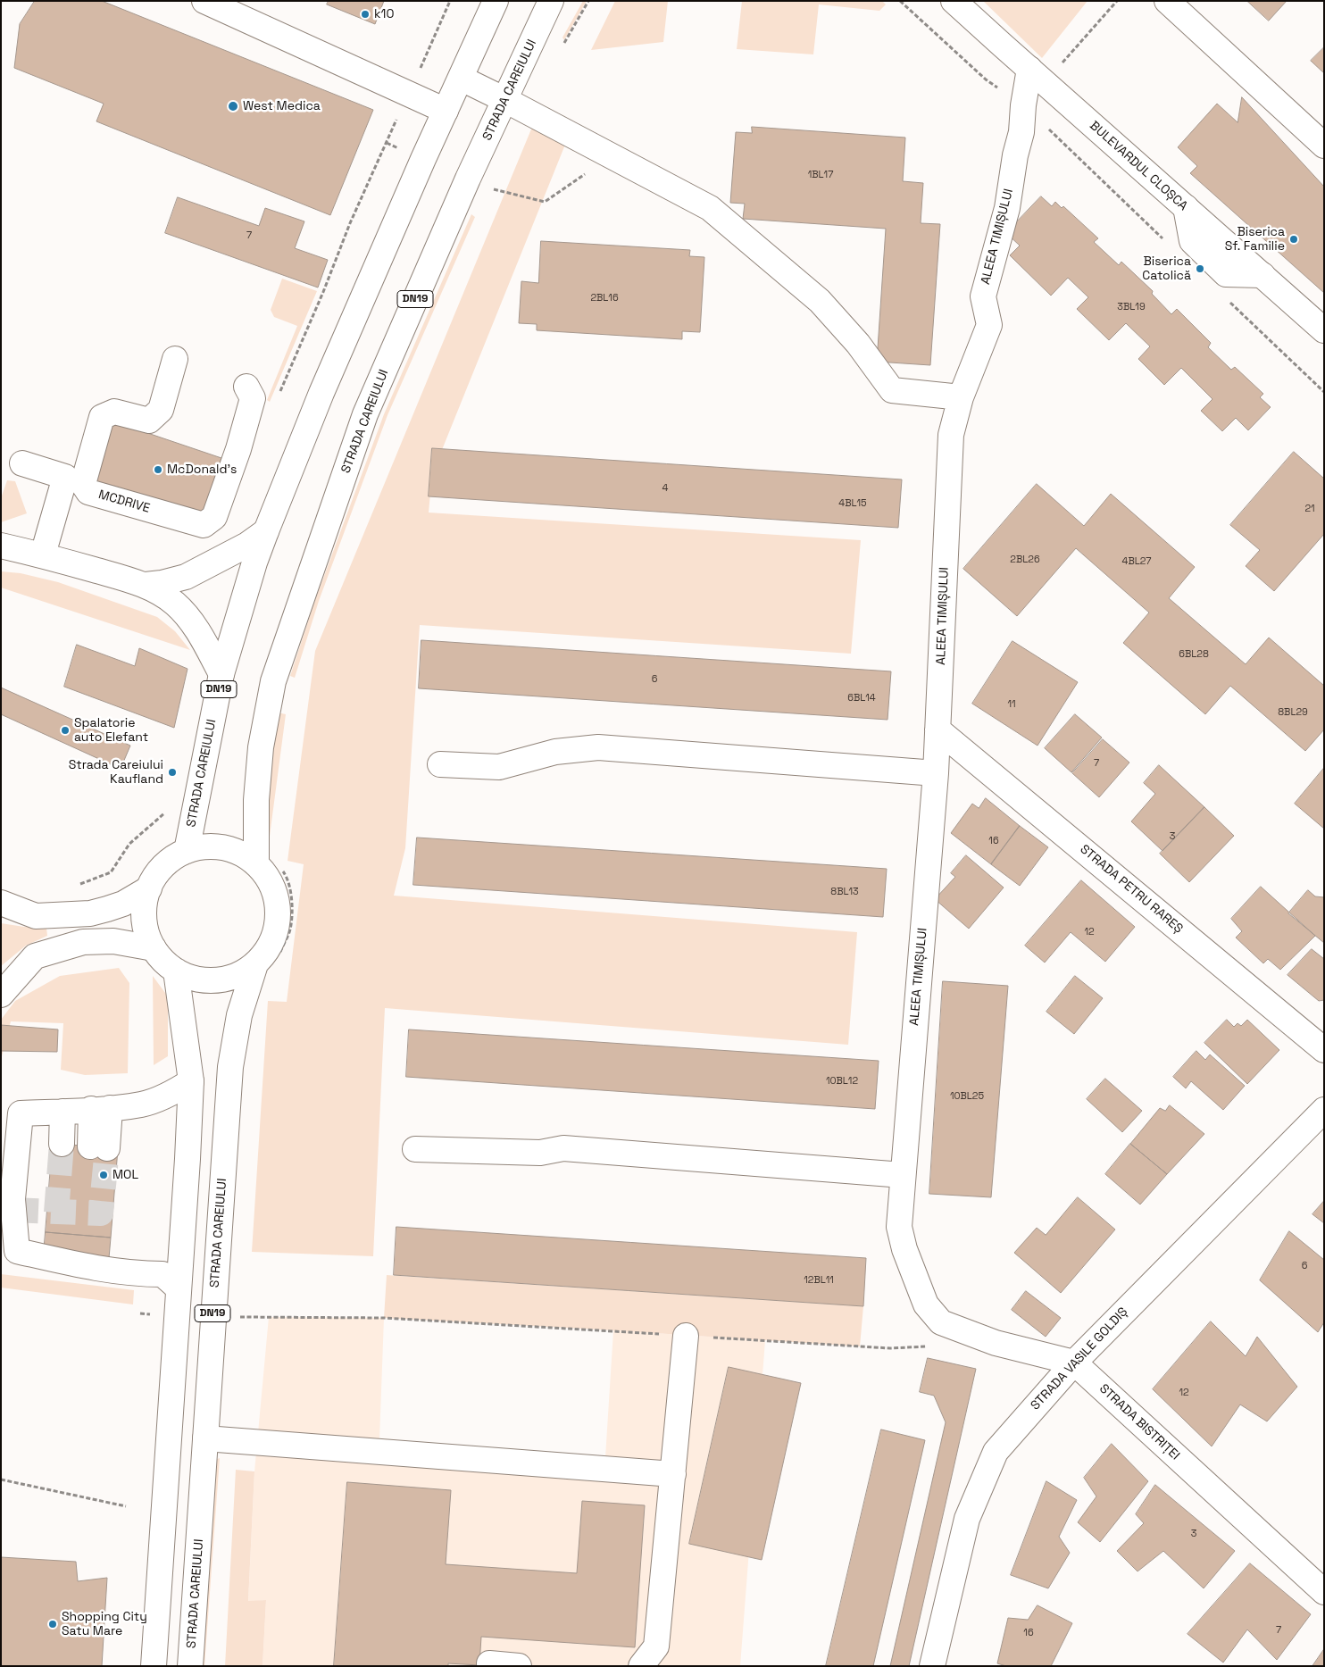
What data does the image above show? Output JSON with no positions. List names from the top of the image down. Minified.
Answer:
{"streets":{"main road":["STRADA CAREIULUI","BULEVARDUL CLOȘCA","ALEEA TIMIȘULUI","DN19","MCDRIVE","STRADA PETRU RAREȘ","STRADA VASILE GOLDIȘ","STRADA BISTRIȚEI"]},"crossings":[["STRADA CAREIULUI","DN19"],["BULEVARDUL CLOȘCA","ALEEA TIMIȘULUI"],["ALEEA TIMIȘULUI","STRADA PETRU RAREȘ"],["ALEEA TIMIȘULUI","STRADA BISTRIȚEI"],["STRADA VASILE GOLDIȘ","STRADA BISTRIȚEI"]],"places":["k10","West Medica","Biserica Sf. Familie","Biserica Catolică","McDonald's","Spalatorie auto Elefant","Strada Careiului Kaufland","MOL","Shopping City Satu Mare"],"house_numbers":["1BL17","7","2BL16","3BL19","4","4BL15","21","2BL26","4BL27","6BL28","6","6BL14","11","8BL29","7","3","16","8BL13","12","10BL12","10BL25","6","12BL11","12","3","7","16"]}
